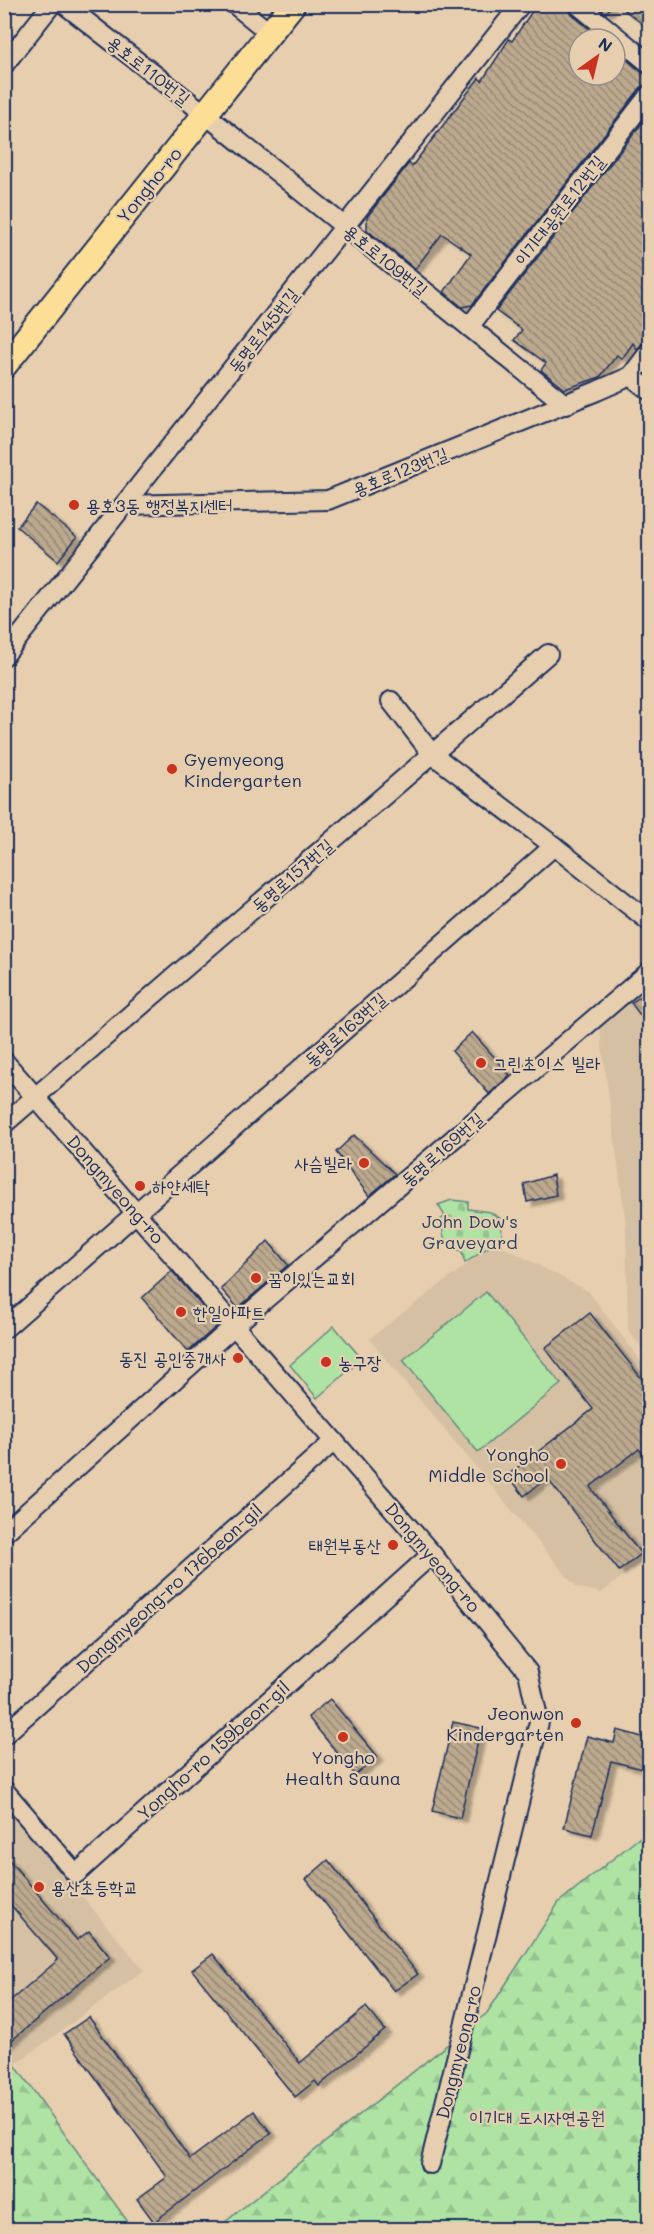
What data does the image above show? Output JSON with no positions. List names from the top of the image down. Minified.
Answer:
{"streets":{"main road":["Yongho-ro"],"street":["용호로110번길","이기대공원로12번길","용호로109번길","동명로145번길","용호로123번길","동명로157번길","동명로163번길","동명로169번길","Dongmyeong-ro","Dongmyeong-ro 176beon-gil","Yongho-ro 159beon-gil"]},"crossings":[["용호로110번길","Yongho-ro"],["용호로110번길","용호로109번길"],["Yongho-ro","용호로109번길"],["이기대공원로12번길","용호로109번길"],["용호로109번길","동명로145번길"],["용호로109번길","용호로123번길"],["동명로145번길","용호로123번길"],["동명로157번길","Dongmyeong-ro"],["동명로163번길","Dongmyeong-ro"],["동명로169번길","Dongmyeong-ro"],["Dongmyeong-ro","Dongmyeong-ro 176beon-gil"],["Dongmyeong-ro","Yongho-ro 159beon-gil"]],"parks":["John Dow's Graveyard","이기대 도시자연공원"],"places":["용호3동 행정복지센터","Gyemyeong Kindergarten","그린초이스 빌라","사슴빌라","하얀세탁","꿈이있는교회","한일아파트","동진 공인중개사","농구장","Yongho Middle School","태원부동산","Jeonwon Kindergarten","Yongho Health Sauna","용산초등학교"],"north":"top right"}
